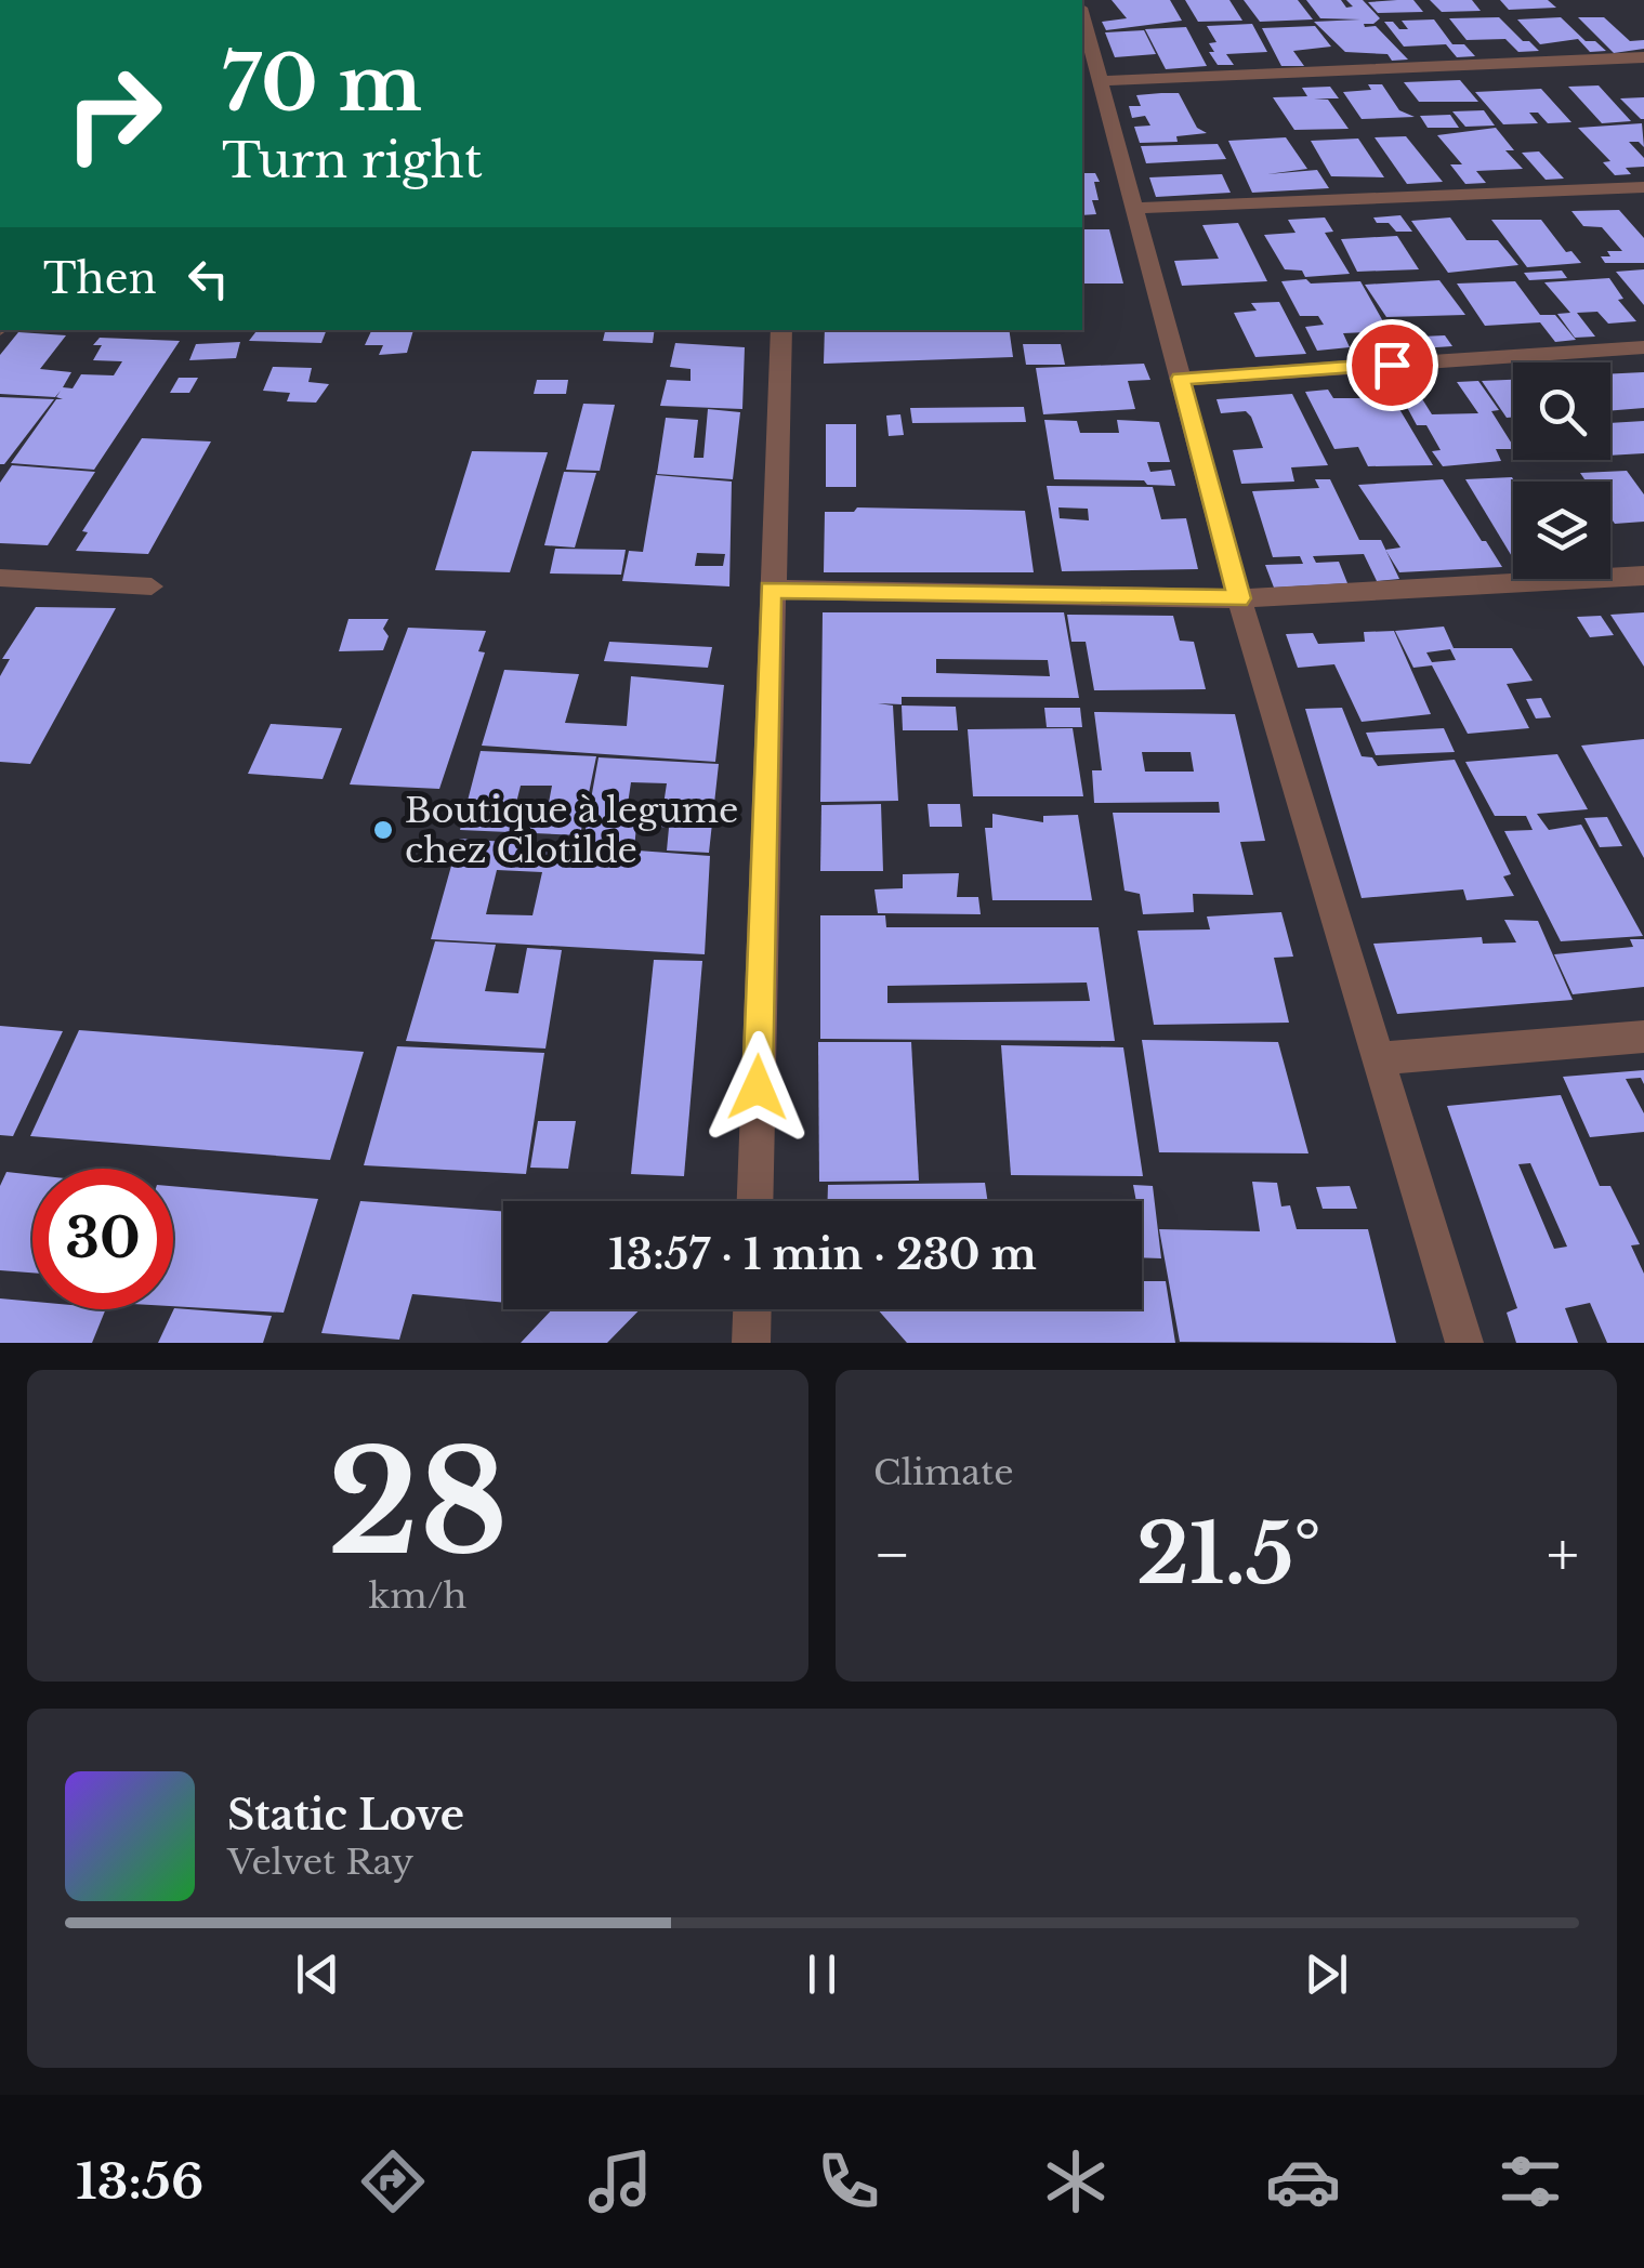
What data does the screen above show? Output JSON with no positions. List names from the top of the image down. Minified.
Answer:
{"places":["Boutique à legume chez Clotilde"],"page":{"turn":["70 m","Turn right"],"then":"Then","limit":"30","trip":"13:57 · 1 min · 230 m","tile":[["28","km/h"],"Climate"],"heat":["−","21.5°","+"],"song":["Static Love","Velvet Ray"],"tabs":"13:56"}}
